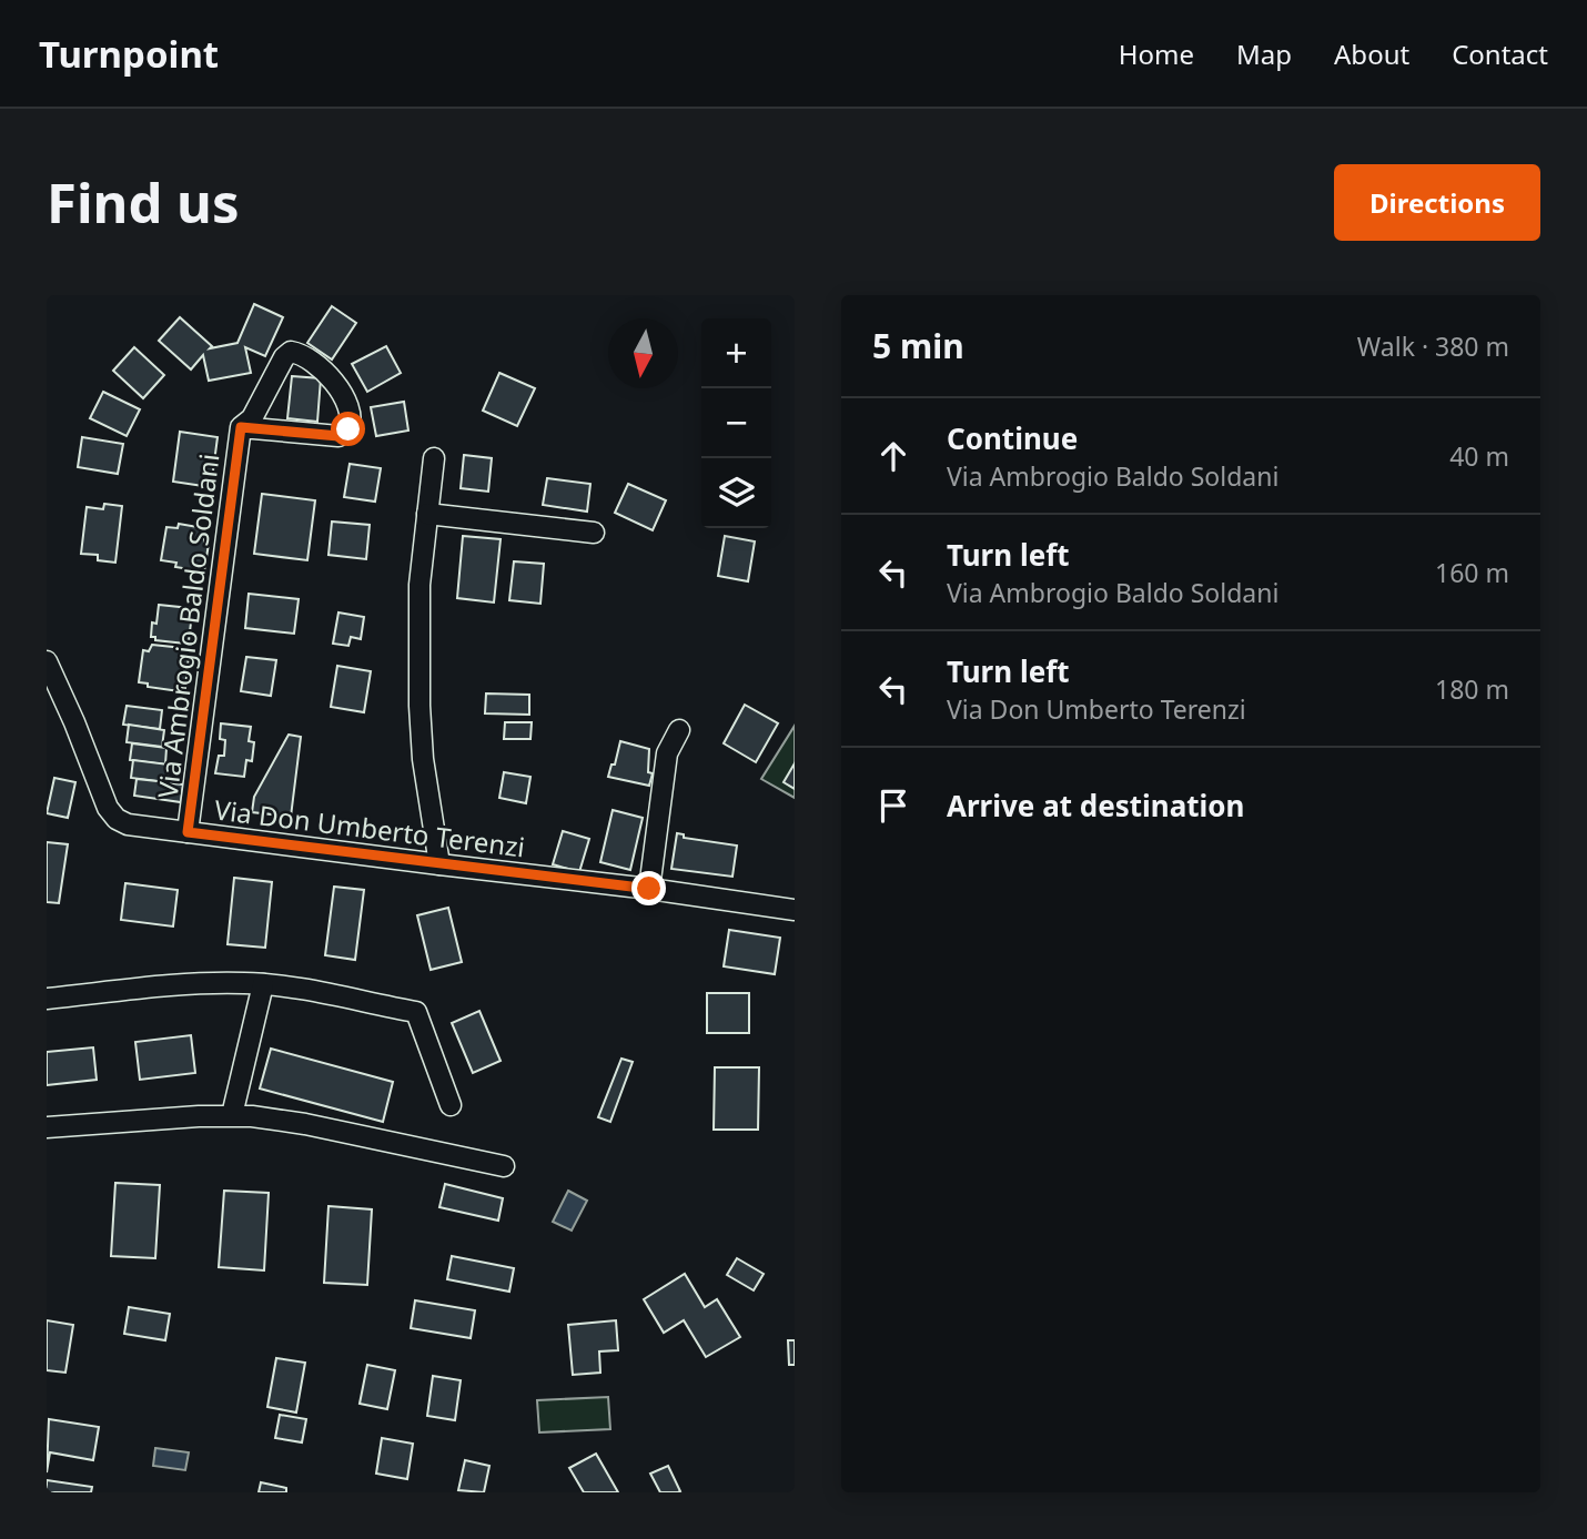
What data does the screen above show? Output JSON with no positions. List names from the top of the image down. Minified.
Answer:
{"streets":{"street":["Via Ambrogio Baldo Soldani","Via Don Umberto Terenzi"]},"crossings":[["Via Ambrogio Baldo Soldani","Via Don Umberto Terenzi"]],"north":"bottom","page":{"header":"Turnpoint","nav":["Home","Map","About","Contact"],"buttons":"Directions","title":"Find us","heading":["5 min","Walk · 380 m"],"map_buttons":["+","−"],"list":[["Continue","Via Ambrogio Baldo Soldani","40 m"],["Turn left","Via Ambrogio Baldo Soldani","160 m"],["Turn left","Via Don Umberto Terenzi","180 m"],"Arrive at destination"]}}
